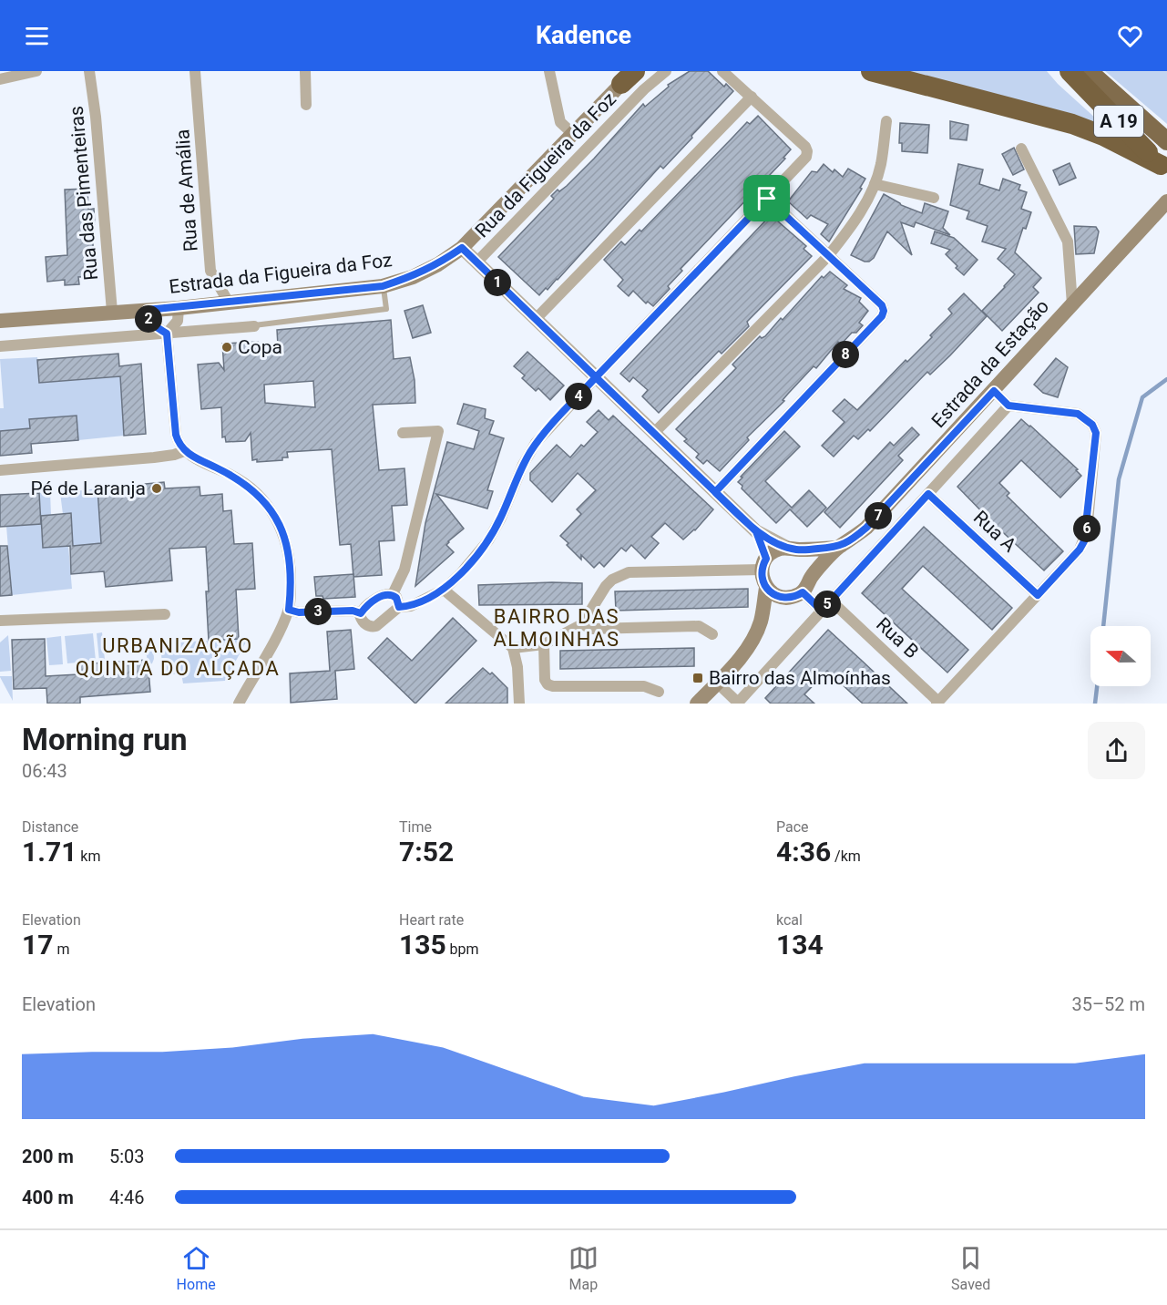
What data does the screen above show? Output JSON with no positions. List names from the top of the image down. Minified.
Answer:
{"streets":{"highway":["A 19"],"main road":["Estrada da Figueira da Foz","Estrada da Estação"],"street":["Rua da Figueira da Foz","Rua de Amália","Rua das Pimenteiras","Rua A","Rua B"]},"crossings":[["Rua de Amália","Estrada da Figueira da Foz"],["Rua das Pimenteiras","Estrada da Figueira da Foz"]],"districts":["BAIRRO DAS ALMOINHAS","URBANIZAÇÃO QUINTA DO ALÇADA"],"places":{"other":["Copa","Pé de Laranja"],"transit":["Bairro das Almoínhas"]},"north":"left","page":{"header":"Kadence","pins":["1","2","8","4","7","6","5","3"],"heading":["Morning run","06:43"],"stats":[["Distance","1.71 km"],["Time","7:52"],["Pace","4:36 /km"],["Elevation","17 m"],["Heart rate","135 bpm"],["kcal","134"]],"chart":["Elevation","35–52 m"],"list":[{"name":"200 m","note":"5:03"},{"name":"400 m","note":"4:46"}],"tabs":["Home","Map","Saved"]}}
